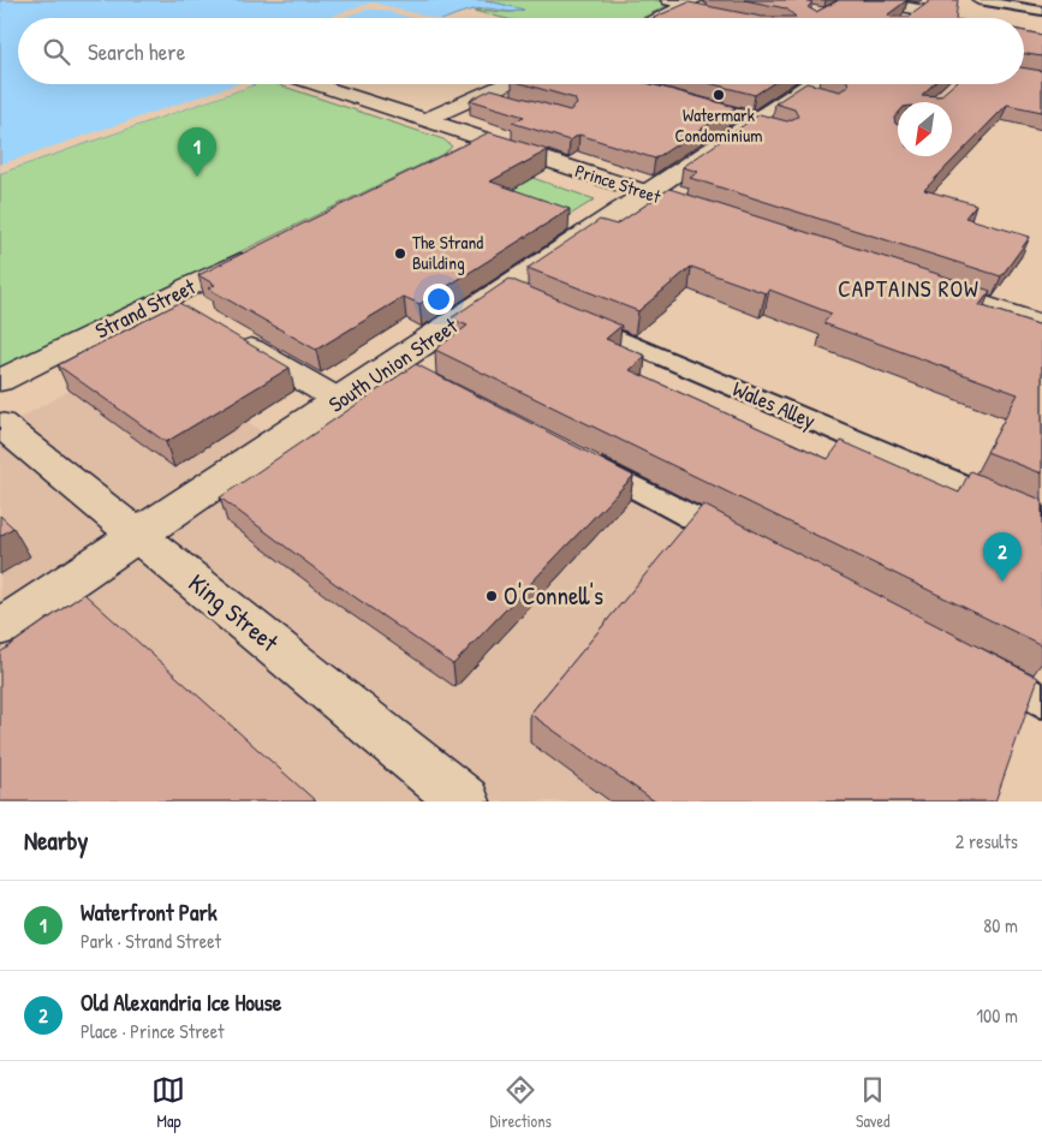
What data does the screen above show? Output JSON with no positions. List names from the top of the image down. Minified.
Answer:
{"streets":{"street":["Prince Street","Strand Street","South Union Street","King Street"],"lane":["Wales Alley"]},"crossings":[["Prince Street","South Union Street"],["South Union Street","King Street"]],"districts":["CAPTAINS ROW"],"places":["Watermark Condominium","The Strand Building","O'Connell's"],"north":"bottom left","page":{"search":"Search here","pins":["1","2"],"heading":["Nearby","2 results"],"list":[{"mark":"1","name":"Waterfront Park","note":"Park · Strand Street","value":"80 m"},{"mark":"2","name":"Old Alexandria Ice House","note":"Place · Prince Street","value":"100 m"}],"nav":["Map","Directions","Saved"]}}
